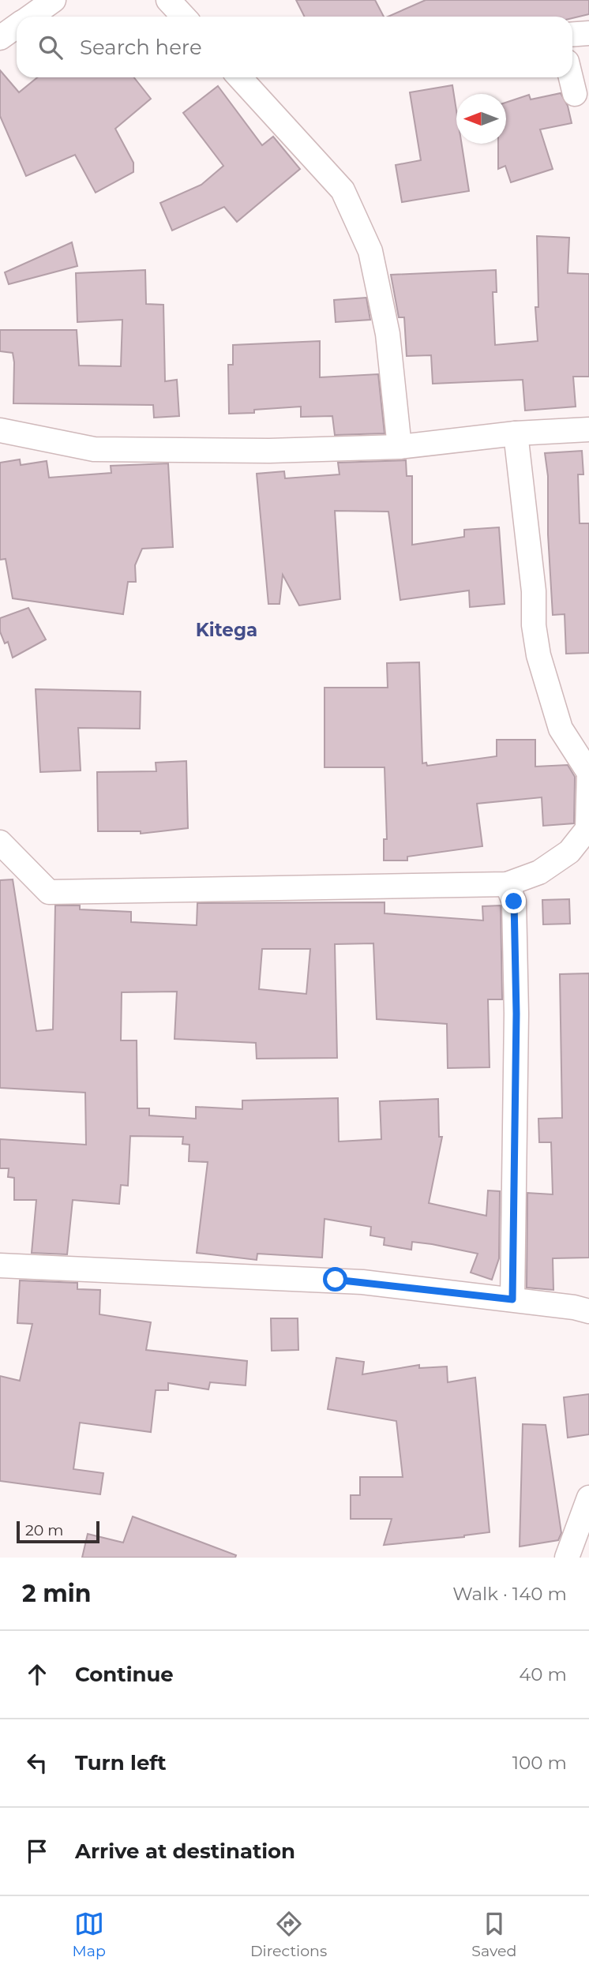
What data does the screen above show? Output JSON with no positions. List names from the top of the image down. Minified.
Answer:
{"districts":["Kitega"],"scale_bar":"20 m","north":"left","page":{"search":"Search here","scale":"20 m","heading":["2 min","Walk · 140 m"],"list":[["Continue","40 m"],["Turn left","100 m"],"Arrive at destination"],"nav":["Map","Directions","Saved"]}}
